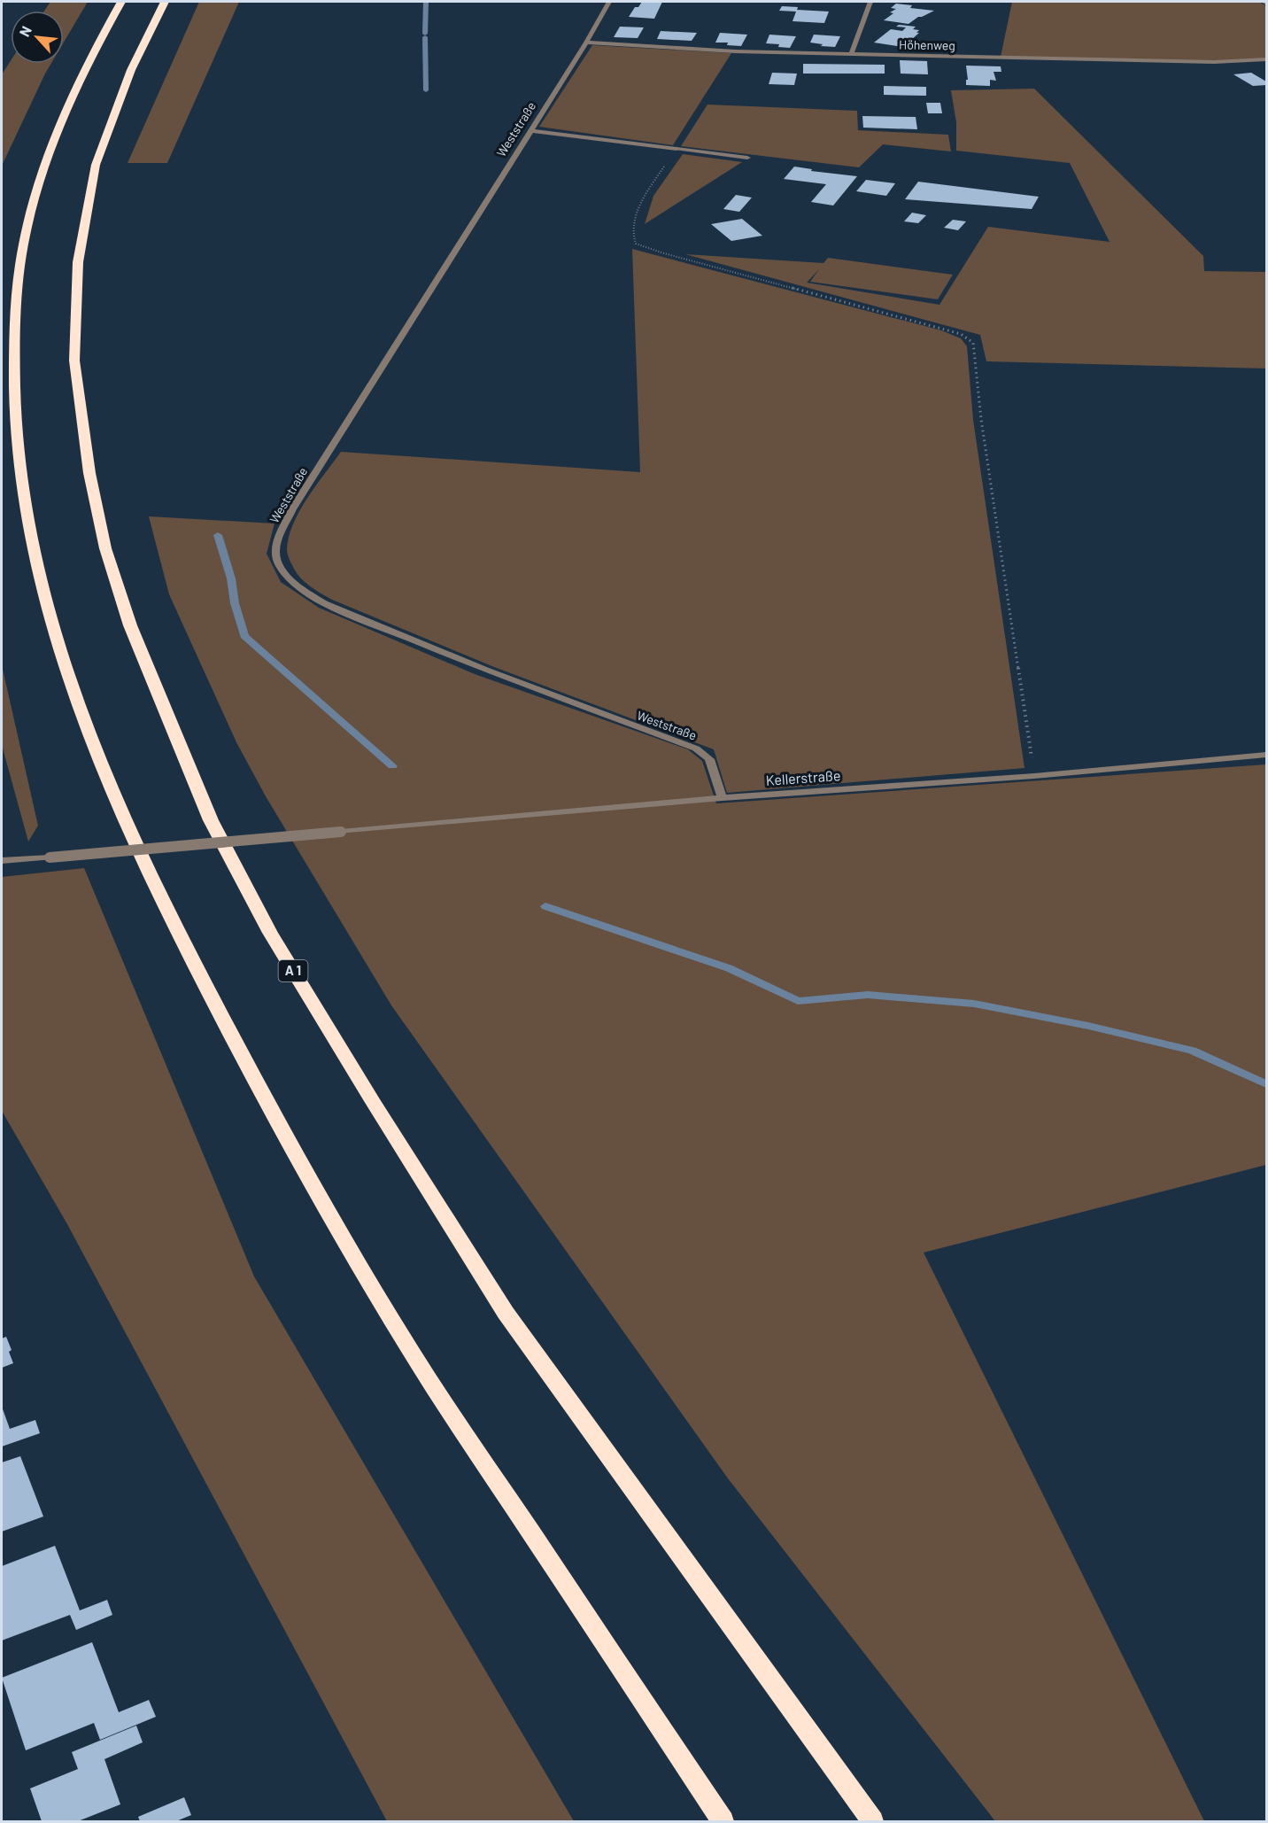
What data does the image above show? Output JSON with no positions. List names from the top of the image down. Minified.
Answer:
{"streets":{"highway":["A 1"],"street":["Höhenweg","Weststraße","Kellerstraße"]},"crossings":[["Höhenweg","Weststraße"],["Weststraße","Kellerstraße"]],"north":"top left"}
